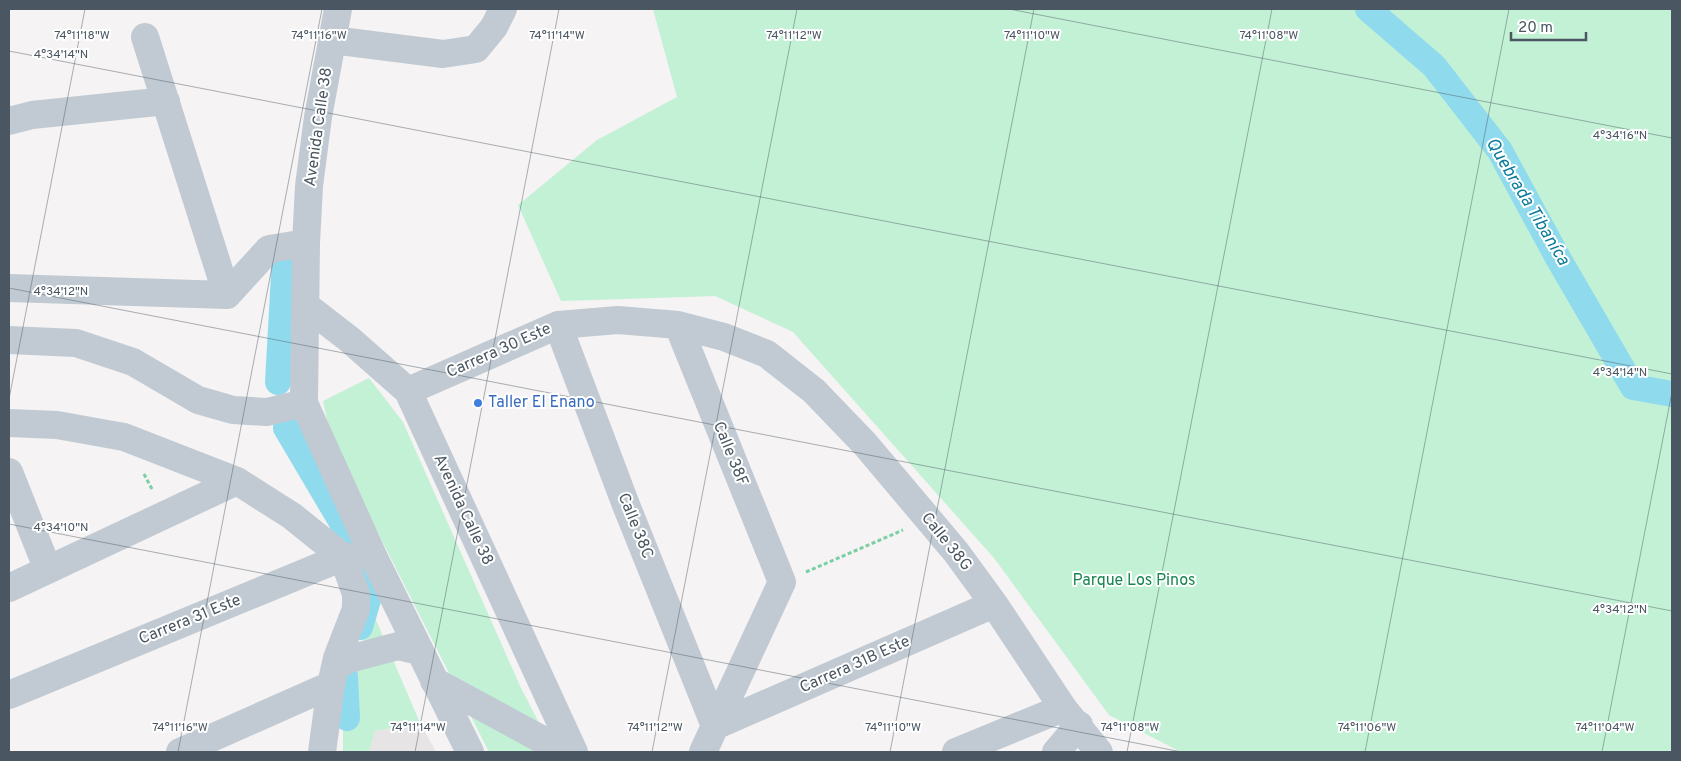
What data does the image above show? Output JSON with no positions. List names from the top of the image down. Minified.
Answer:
{"streets":{"street":["Avenida Calle 38","Carrera 30 Este","Calle 38F","Calle 38C","Calle 38G","Carrera 31 Este","Carrera 31B Este"]},"crossings":[["Avenida Calle 38","Carrera 30 Este"],["Avenida Calle 38","Carrera 31 Este"],["Carrera 30 Este","Calle 38F"],["Carrera 30 Este","Calle 38C"],["Carrera 30 Este","Calle 38G"],["Calle 38C","Carrera 31B Este"],["Calle 38G","Carrera 31B Este"]],"water":["Quebrada Tibaníca"],"parks":["Parque Los Pinos"],"places":["Taller El Enano"],"scale_bar":"20 m","coordinates":["74°11'18\"W","74°11'16\"W","74°11'14\"W","74°11'12\"W","74°11'10\"W","74°11'08\"W","4°34'14\"N","4°34'16\"N","4°34'12\"N","4°34'10\"N","74°11'06\"W","74°11'04\"W"]}
